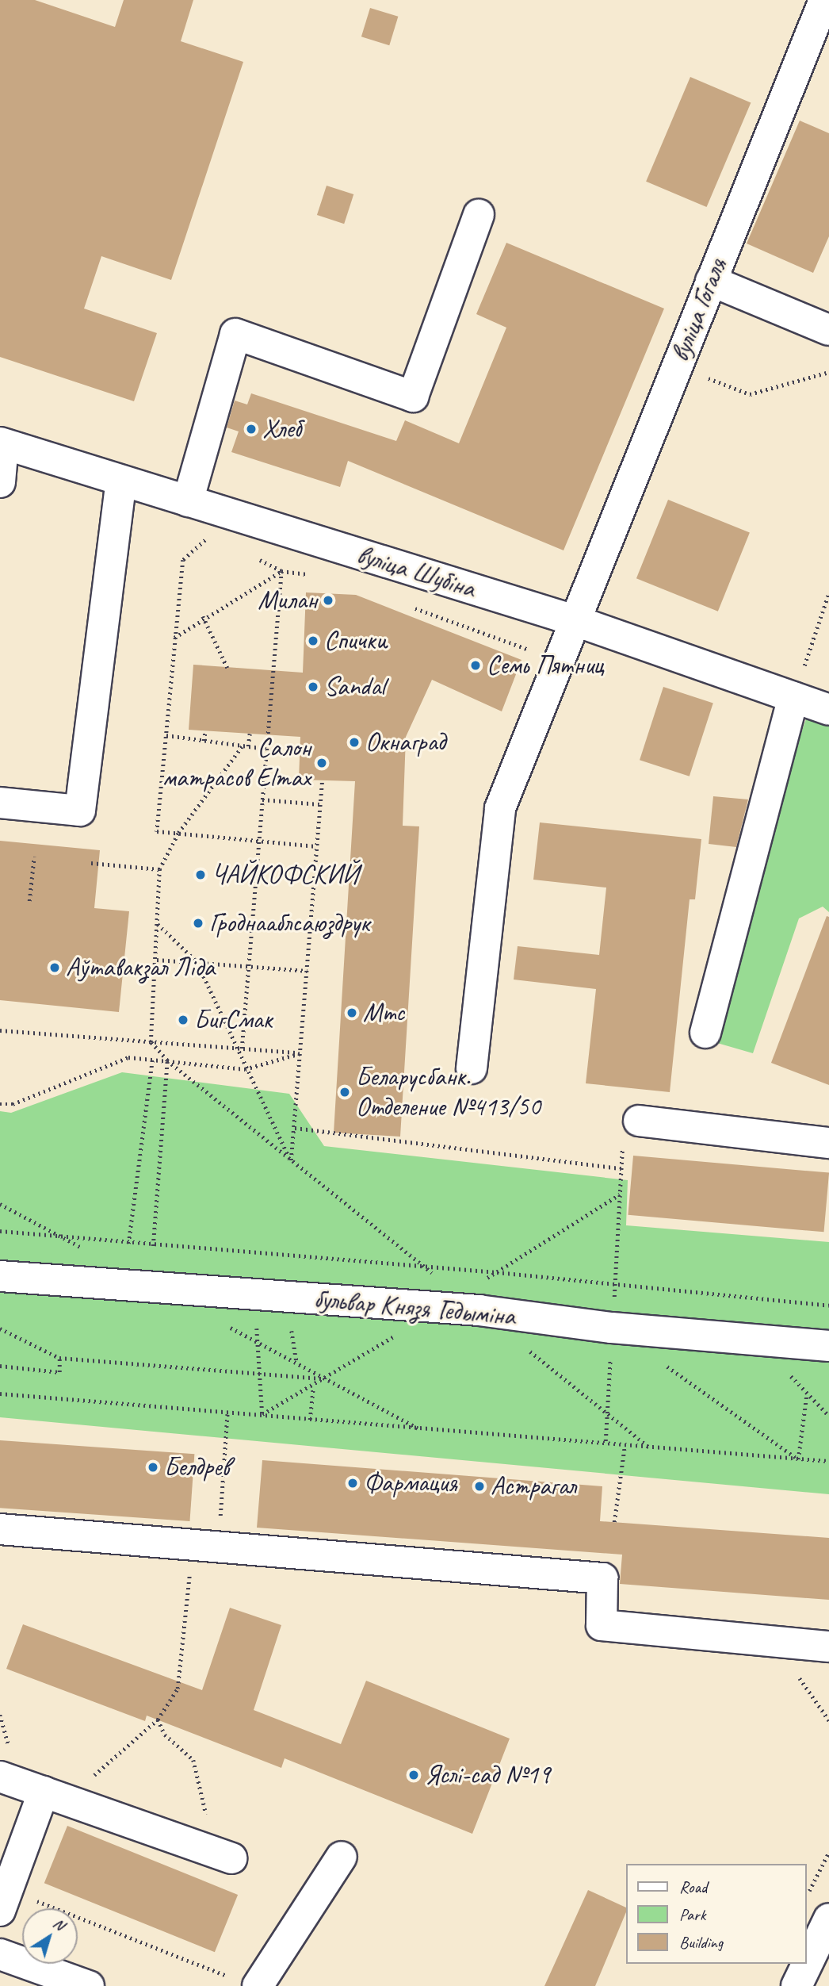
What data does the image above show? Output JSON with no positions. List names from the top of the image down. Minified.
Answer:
{"streets":{"street":["вуліца Гогаля","вуліца Шубіна","бульвар Князя Гедыміна"]},"crossings":[["вуліца Гогаля","вуліца Шубіна"]],"places":["Хлеб","Милан","Спички","Семь Пятниц","Sandal","Окнаград","Салон матрасов Elmax","ЧАЙКОФСКИЙ","Гроднааблсаюздрук","Аўтавакзал Ліда","Мтс","БигСмак","Беларусбанк. Отделение №413/50","Белдрев","Фармация","Астрагал","Яслі-сад №19"],"legend":["Road","Park","Building"],"north":"top right"}
